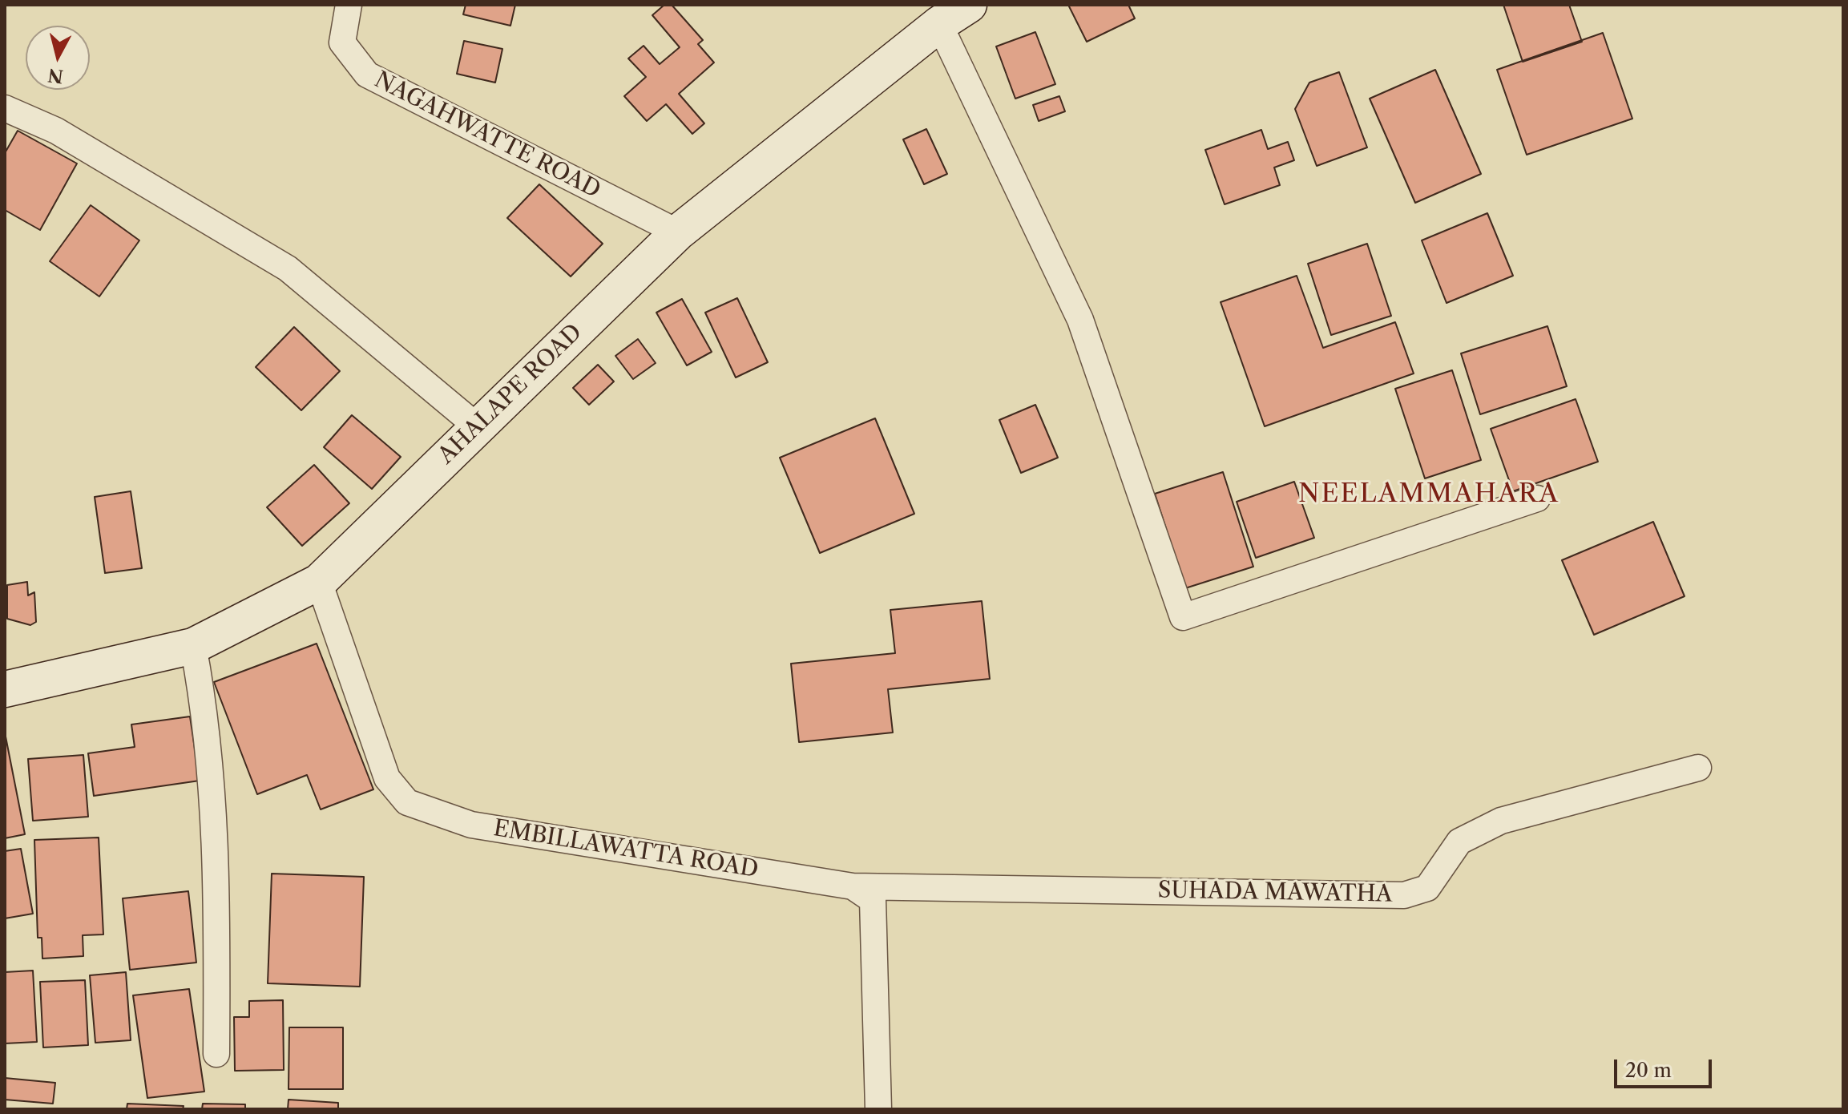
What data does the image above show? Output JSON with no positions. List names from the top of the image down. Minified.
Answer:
{"streets":{"street":["NAGAHWATTE ROAD","AHALAPE ROAD","EMBILLAWATTA ROAD","SUHADA MAWATHA"]},"crossings":[["NAGAHWATTE ROAD","AHALAPE ROAD"],["AHALAPE ROAD","EMBILLAWATTA ROAD"],["EMBILLAWATTA ROAD","SUHADA MAWATHA"]],"districts":["NEELAMMAHARA"],"scale_bar":"20 m","north":"bottom"}
